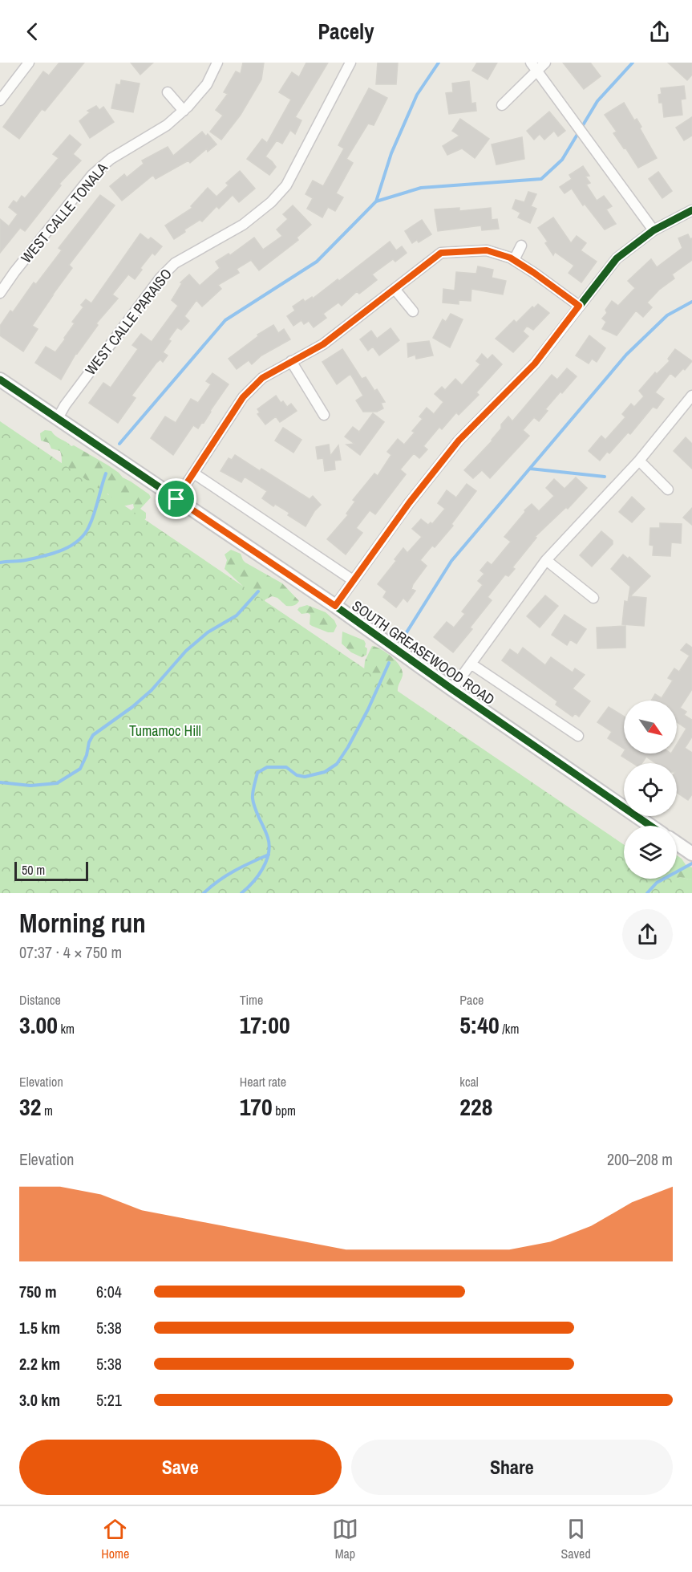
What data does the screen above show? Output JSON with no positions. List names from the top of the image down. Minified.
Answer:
{"streets":{"main road":["SOUTH GREASEWOOD ROAD"],"street":["WEST CALLE TONALA","WEST CALLE PARAISO"]},"crossings":[["WEST CALLE PARAISO","SOUTH GREASEWOOD ROAD"]],"parks":["Tumamoc Hill"],"scale_bar":"50 m","north":"bottom right","page":{"header":"Pacely","scale":"50 m","heading":["Morning run","07:37 · 4 × 750 m"],"stats":[["Distance","3.00 km"],["Time","17:00"],["Pace","5:40 /km"],["Elevation","32 m"],["Heart rate","170 bpm"],["kcal","228"]],"chart":["Elevation","200–208 m"],"list":[{"name":"750 m","note":"6:04"},{"name":"1.5 km","note":"5:38"},{"name":"2.2 km","note":"5:38"},{"name":"3.0 km","note":"5:21"}],"buttons":["Save","Share"],"tabs":["Home","Map","Saved"]}}
